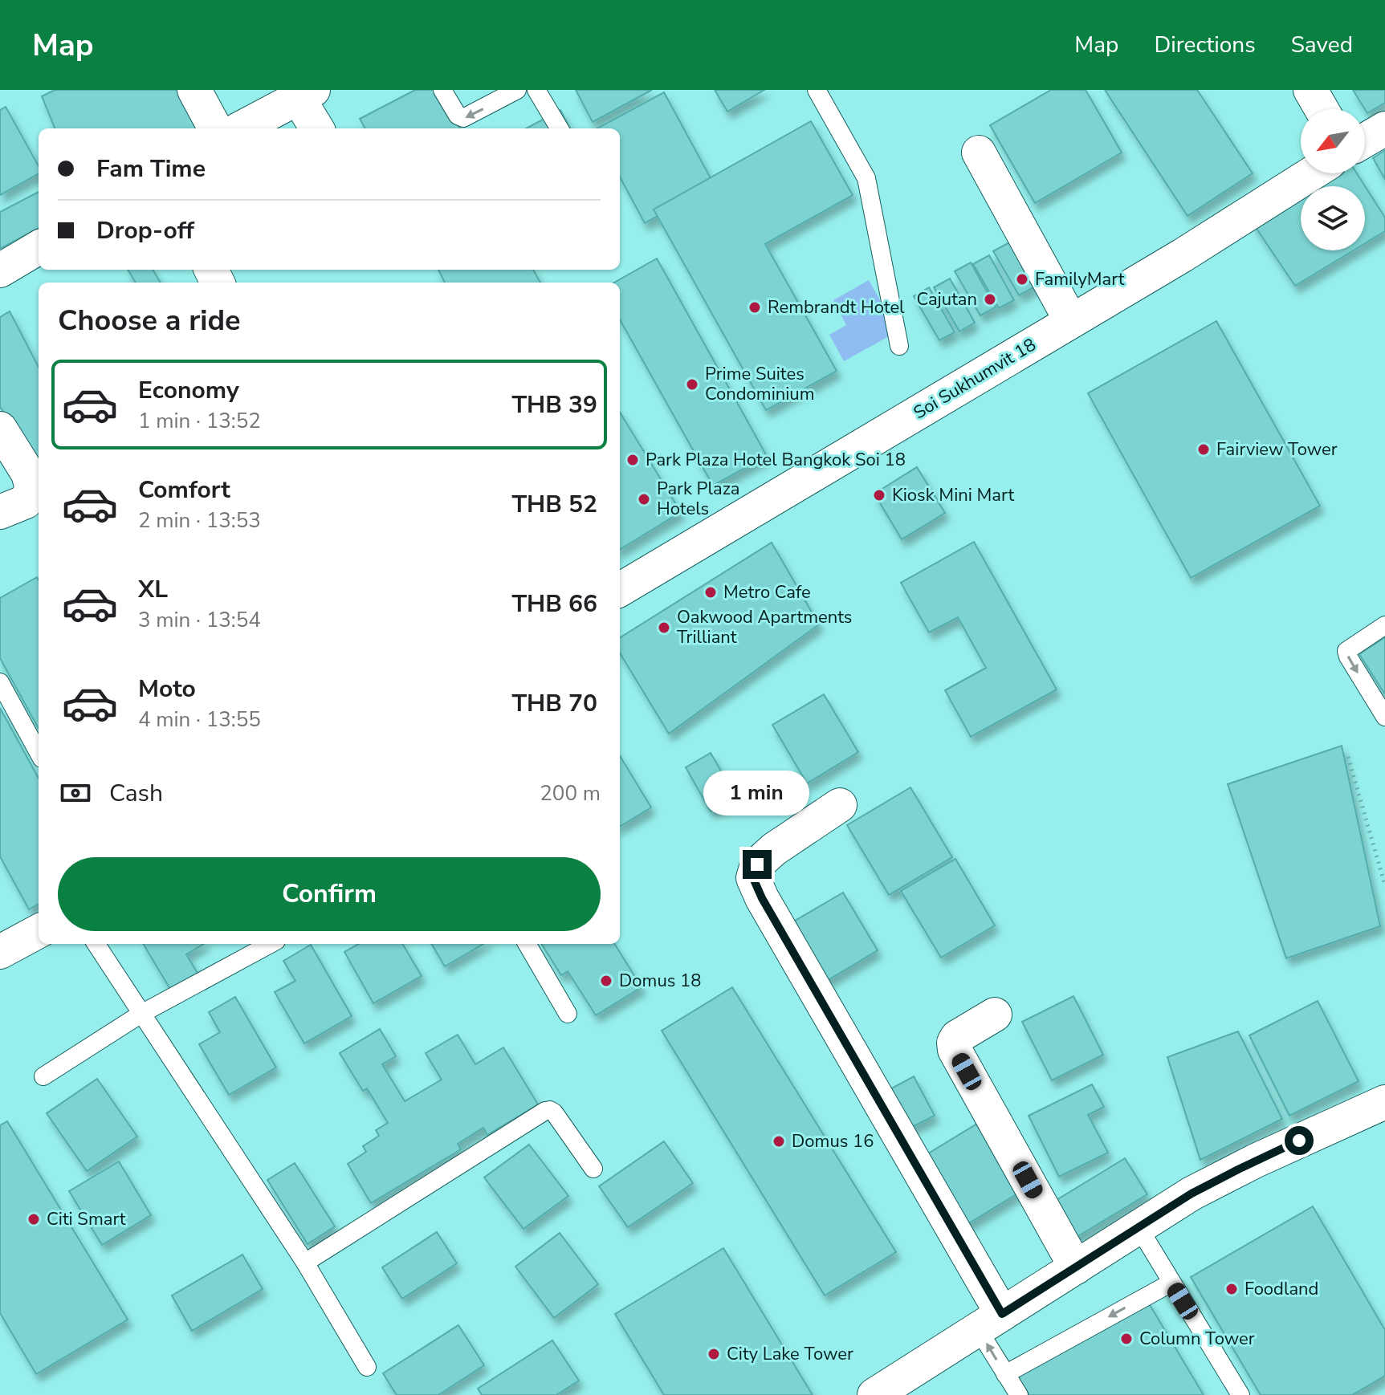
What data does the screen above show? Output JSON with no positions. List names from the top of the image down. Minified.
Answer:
{"streets":{"street":["Soi Sukhumvit 18"]},"places":["FamilyMart","Cajutan","Rembrandt Hotel","Prime Suites Condominium","Fairview Tower","Park Plaza Hotel Bangkok Soi 18","Kiosk Mini Mart","Park Plaza Hotels","Metro Cafe","Oakwood Apartments Trilliant","Domus 18","Domus 16","Citi Smart","Foodland","Column Tower","City Lake Tower"],"north":"bottom left","page":{"header":"Map","nav":["Map","Directions","Saved"],"banner":["Fam Time","Drop-off"],"heading":"Choose a ride","list":[{"name":"Economy","note":"1 min · 13:52","value":"THB 39"},{"name":"Comfort","note":"2 min · 13:53","value":"THB 52"},{"name":"XL","note":"3 min · 13:54","value":"THB 66"},{"name":"Moto","note":"4 min · 13:55","value":"THB 70"}],"pay":["Cash","200 m"],"bubble":"1 min","buttons":"Confirm"}}
